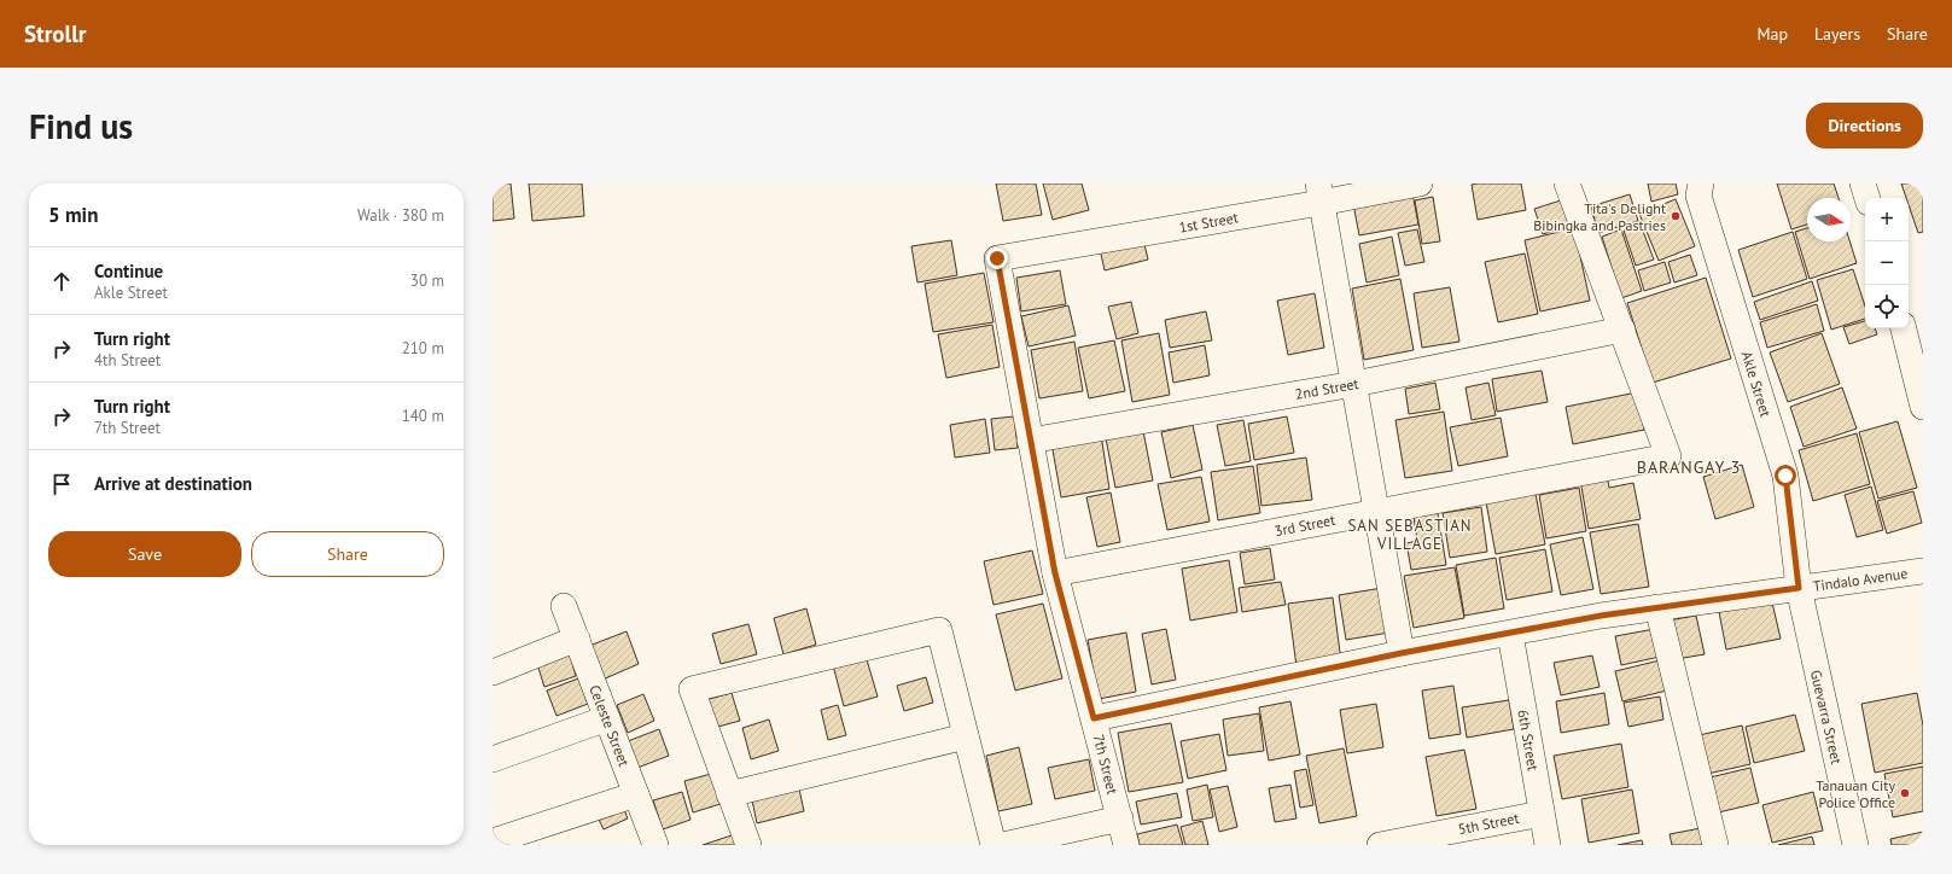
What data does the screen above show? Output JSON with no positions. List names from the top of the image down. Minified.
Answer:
{"streets":{"street":["1st Street","Akle Street","2nd Street","3rd Street","Tindalo Avenue","Guevarra Street","Celeste Street","6th Street","7th Street","5th Street"]},"crossings":[["1st Street","7th Street"],["Akle Street","Tindalo Avenue"],["Akle Street","Guevarra Street"],["2nd Street","3rd Street"],["2nd Street","7th Street"],["3rd Street","7th Street"],["Tindalo Avenue","Guevarra Street"],["Tindalo Avenue","6th Street"],["Tindalo Avenue","7th Street"],["6th Street","5th Street"]],"districts":["BARANGAY 3","SAN SEBASTIAN VILLAGE"],"places":["Tita's Delight Bibingka and Pastries","Tanauan City Police Office"],"north":"right","page":{"header":"Strollr","nav":["Map","Layers","Share"],"buttons":["Directions",["Save","Share"]],"title":"Find us","heading":["5 min","Walk · 380 m"],"map_buttons":["+","−"],"list":[["Continue","Akle Street","30 m"],["Turn right","4th Street","210 m"],["Turn right","7th Street","140 m"],"Arrive at destination"]}}
